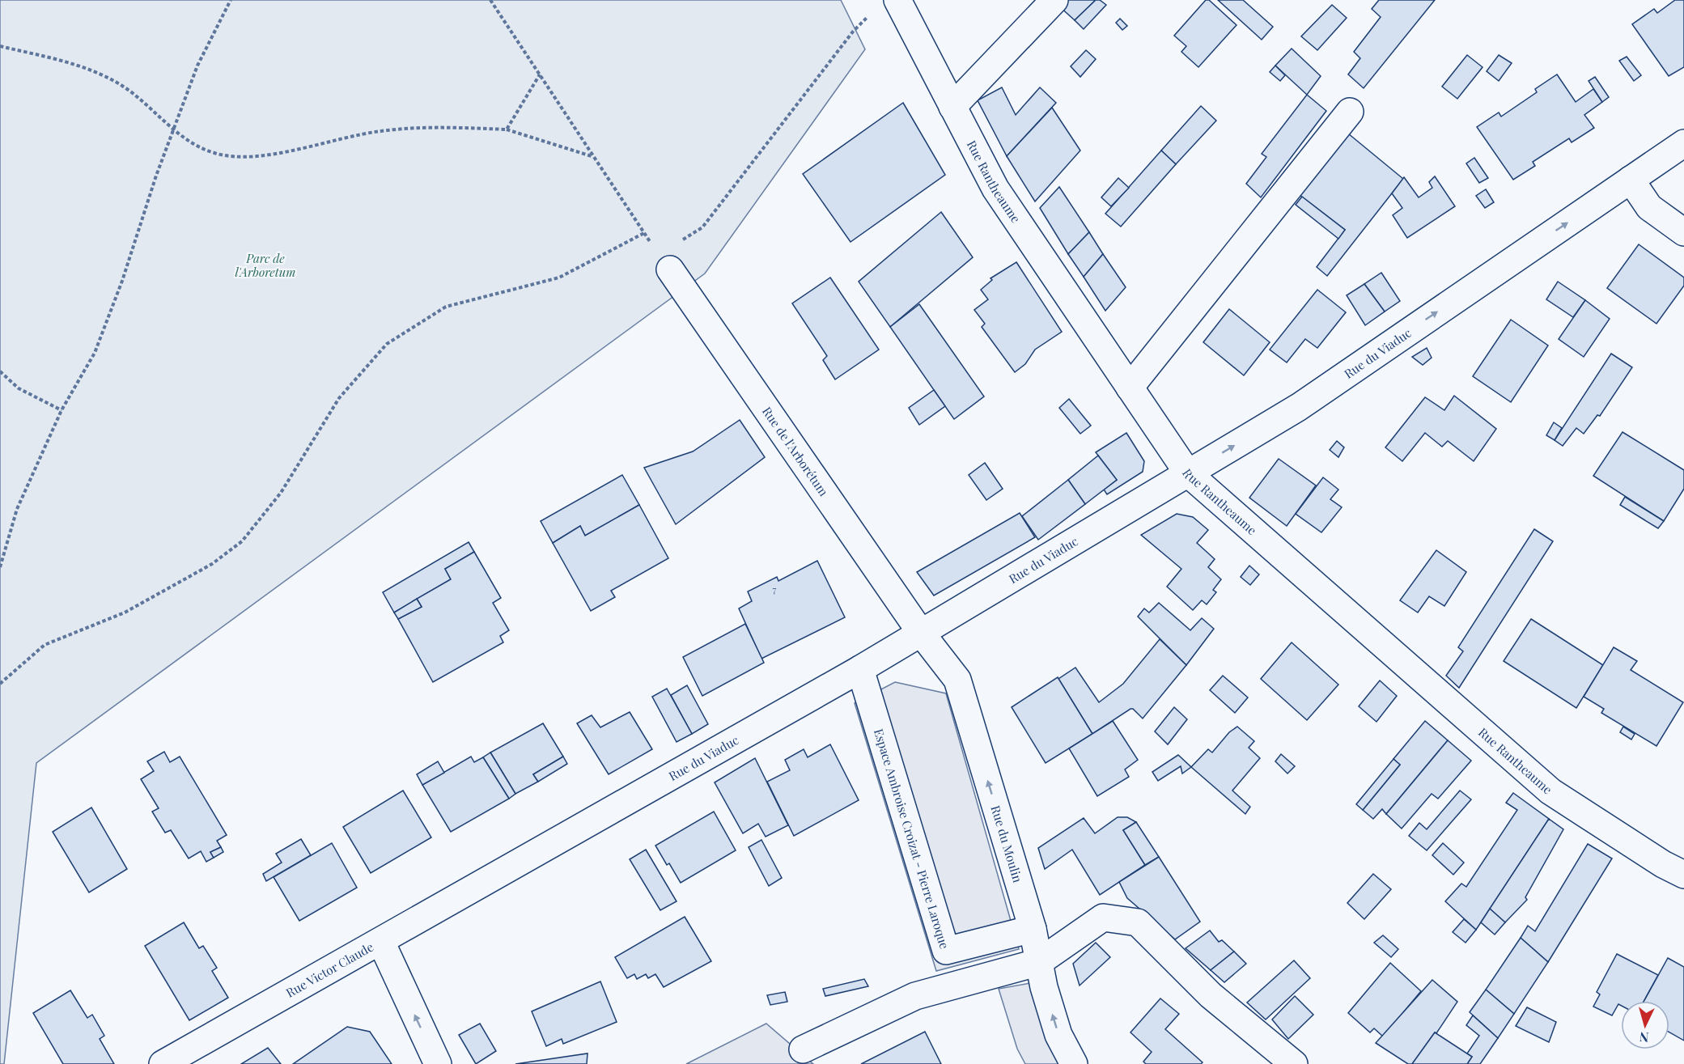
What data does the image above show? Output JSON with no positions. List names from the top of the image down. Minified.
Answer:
{"streets":{"street":["Rue Rantheaume","Rue du Viaduc","Rue de l'Arborétum","Espace Ambroise Croizat - Pierre Laroque","Rue du Moulin","Rue Victor Claude"]},"crossings":[["Rue Rantheaume","Rue du Viaduc"],["Rue du Viaduc","Rue de l'Arborétum"],["Rue du Viaduc","Espace Ambroise Croizat - Pierre Laroque"],["Rue du Viaduc","Rue du Moulin"],["Rue du Viaduc","Rue Victor Claude"],["Rue de l'Arborétum","Rue du Moulin"],["Espace Ambroise Croizat - Pierre Laroque","Rue du Moulin"]],"one_way":["Rue du Moulin"],"parks":["Parc de l'Arboretum"],"house_numbers":["7"],"north":"bottom"}
